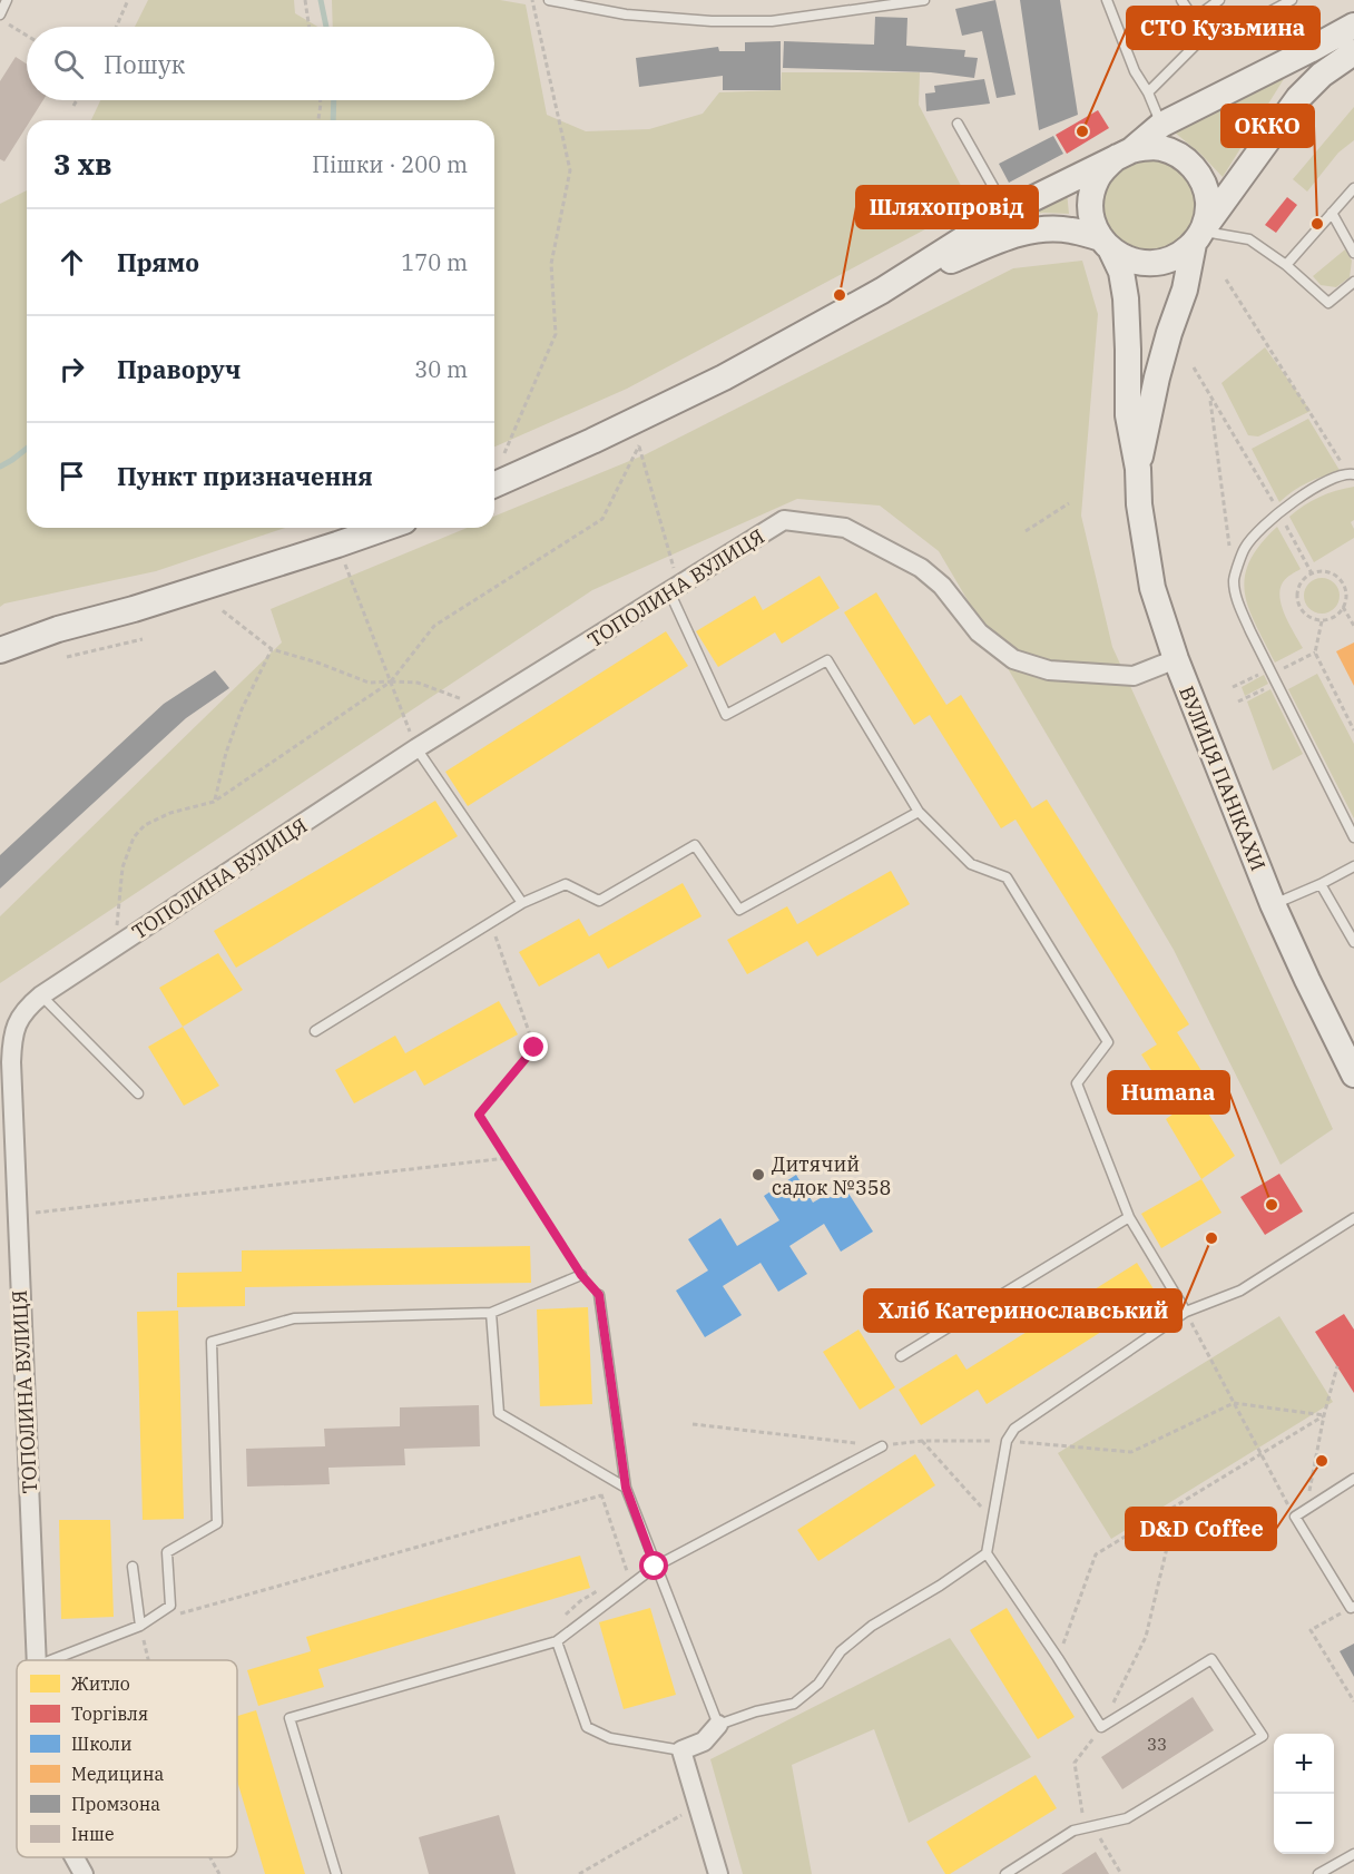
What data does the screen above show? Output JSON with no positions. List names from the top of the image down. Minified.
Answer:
{"streets":{"main road":["ВУЛИЦЯ ПАНІКАХИ"],"street":["ТОПОЛИНА ВУЛИЦЯ"]},"crossings":[["ТОПОЛИНА ВУЛИЦЯ","ВУЛИЦЯ ПАНІКАХИ"]],"places":["СТО Кузьмина","ОККО","Шляхопровід","Дитячий садок №358","Humana","Хліб Катеринославський","D&D Coffee"],"house_numbers":["33"],"legend":["Житло","Торгівля","Школи","Медицина","Промзона","Інше"],"page":{"search":"Пошук","heading":["3 хв","Пішки · 200 m"],"list":[["Прямо","170 m"],["Праворуч","30 m"],"Пункт призначення"],"map_buttons":["+","−"]}}
